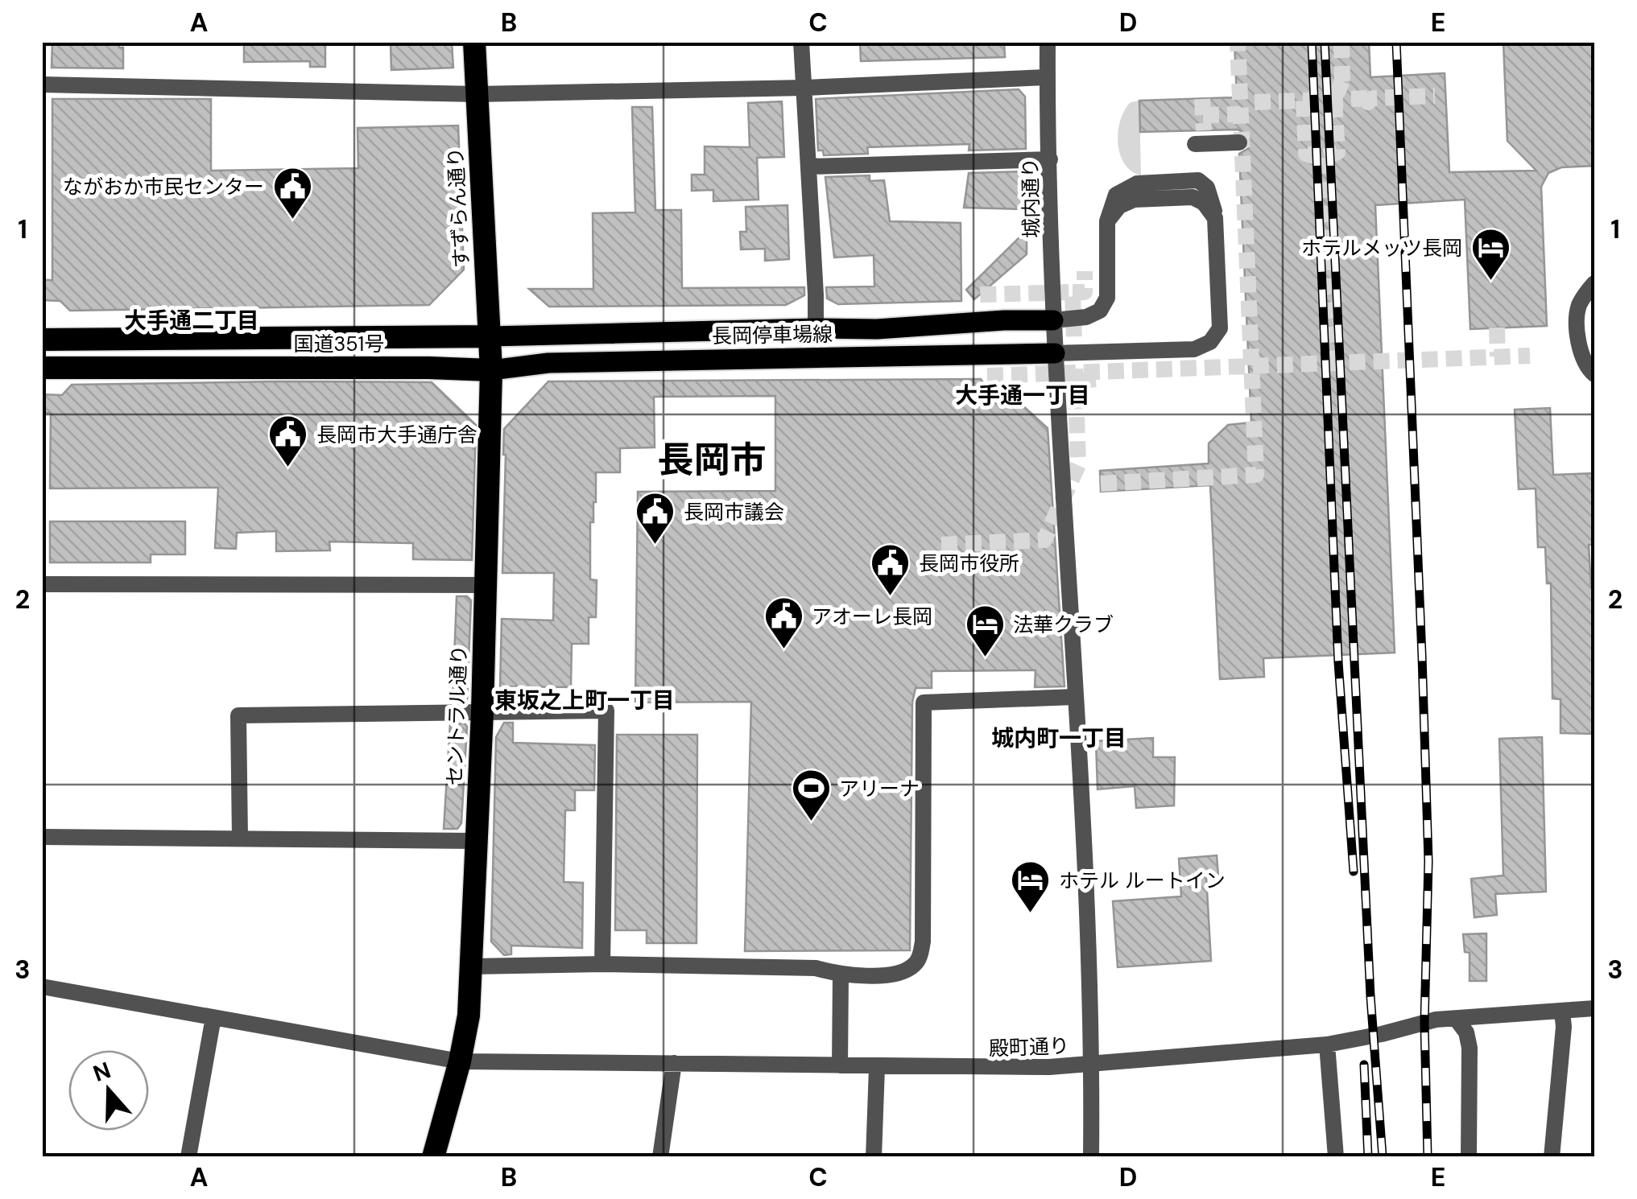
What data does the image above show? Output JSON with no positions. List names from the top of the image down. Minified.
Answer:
{"streets":{"highway":["すずらん通り","国道351号","セントラル通り"],"main road":["長岡停車場線"],"street":["城内通り","殿町通り"]},"crossings":[["城内通り","長岡停車場線"],["城内通り","殿町通り"],["すずらん通り","長岡停車場線"],["すずらん通り","国道351号"],["すずらん通り","セントラル通り"],["長岡停車場線","国道351号"],["長岡停車場線","セントラル通り"],["国道351号","セントラル通り"],["セントラル通り","殿町通り"]],"districts":["大手通二丁目","大手通一丁目","長岡市","東坂之上町一丁目","城内町一丁目"],"places":{"public building":["ながおか市民センター","長岡市大手通庁舎","長岡市議会","長岡市役所","アオーレ長岡"],"hotel":["ホテルメッツ長岡","法華クラブ","ホテル ルートイン"],"sports":["アリーナ"]},"north":"top","grid":{"columns":["A","B","C","D","E"],"rows":["1","2","3"]}}
